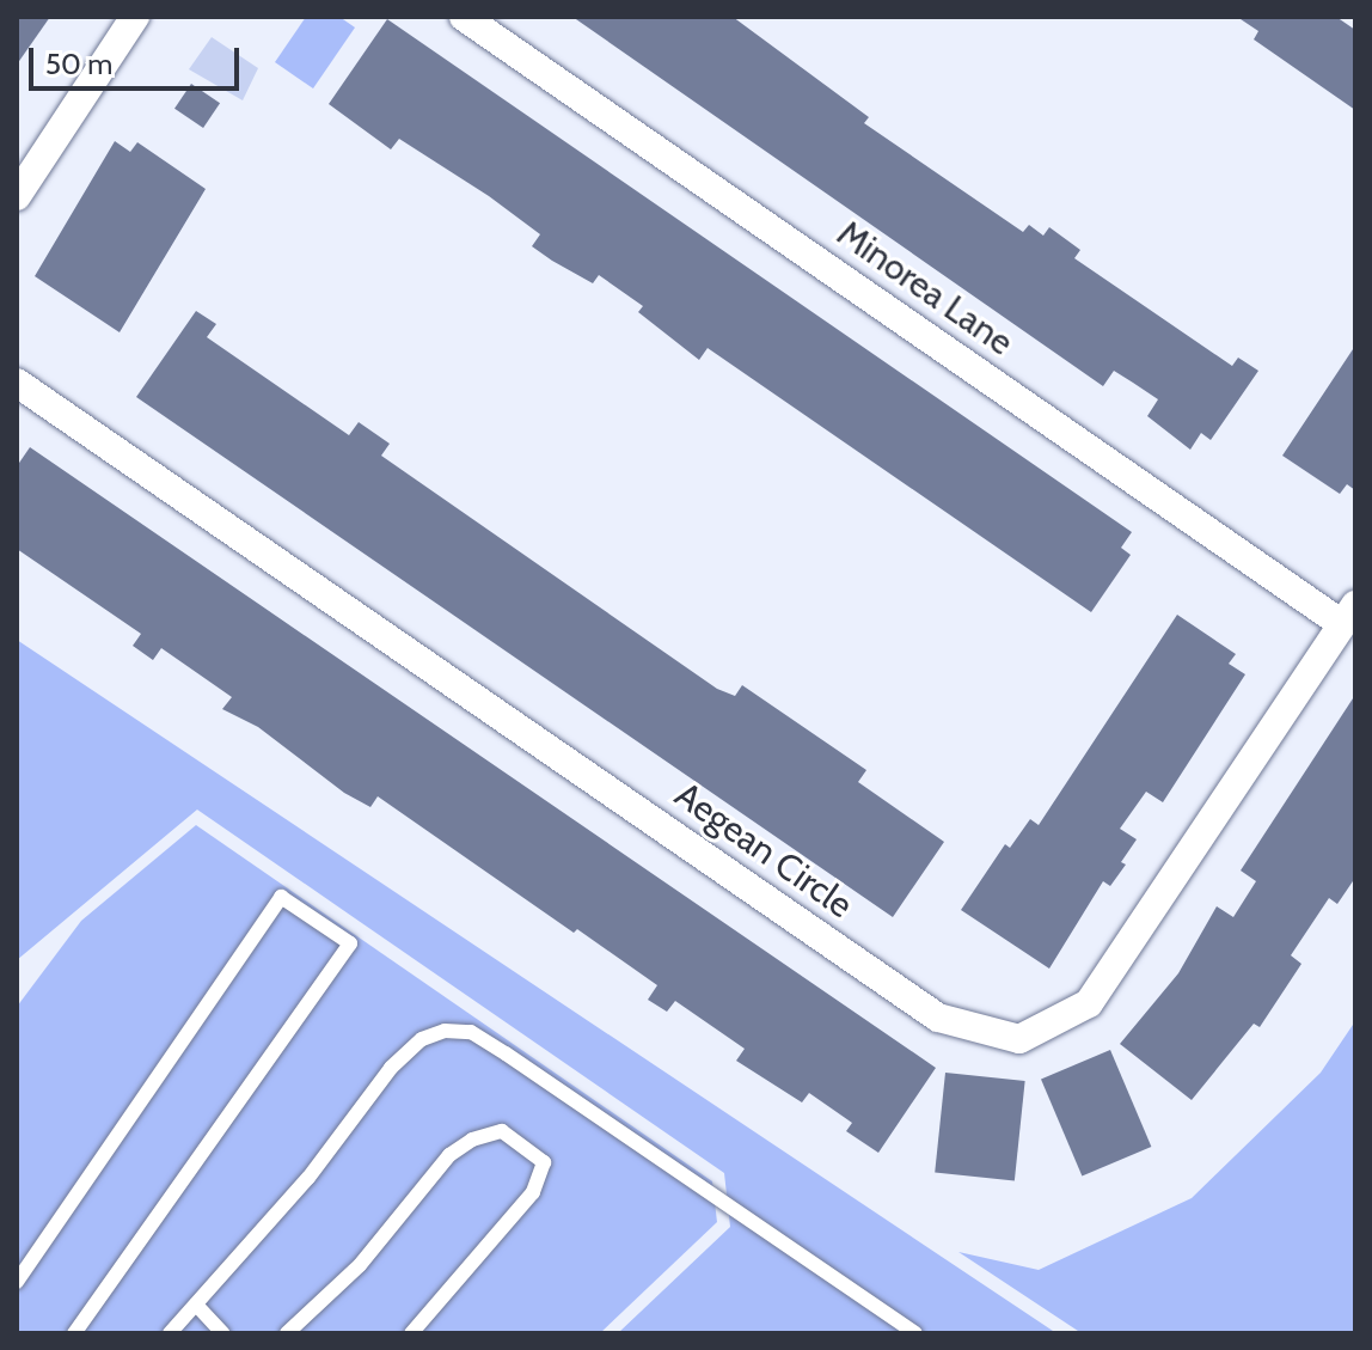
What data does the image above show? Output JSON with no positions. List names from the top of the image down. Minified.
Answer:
{"streets":{"street":["Minorea Lane","Aegean Circle"]},"crossings":[["Minorea Lane","Aegean Circle"]],"scale_bar":"50 m"}
